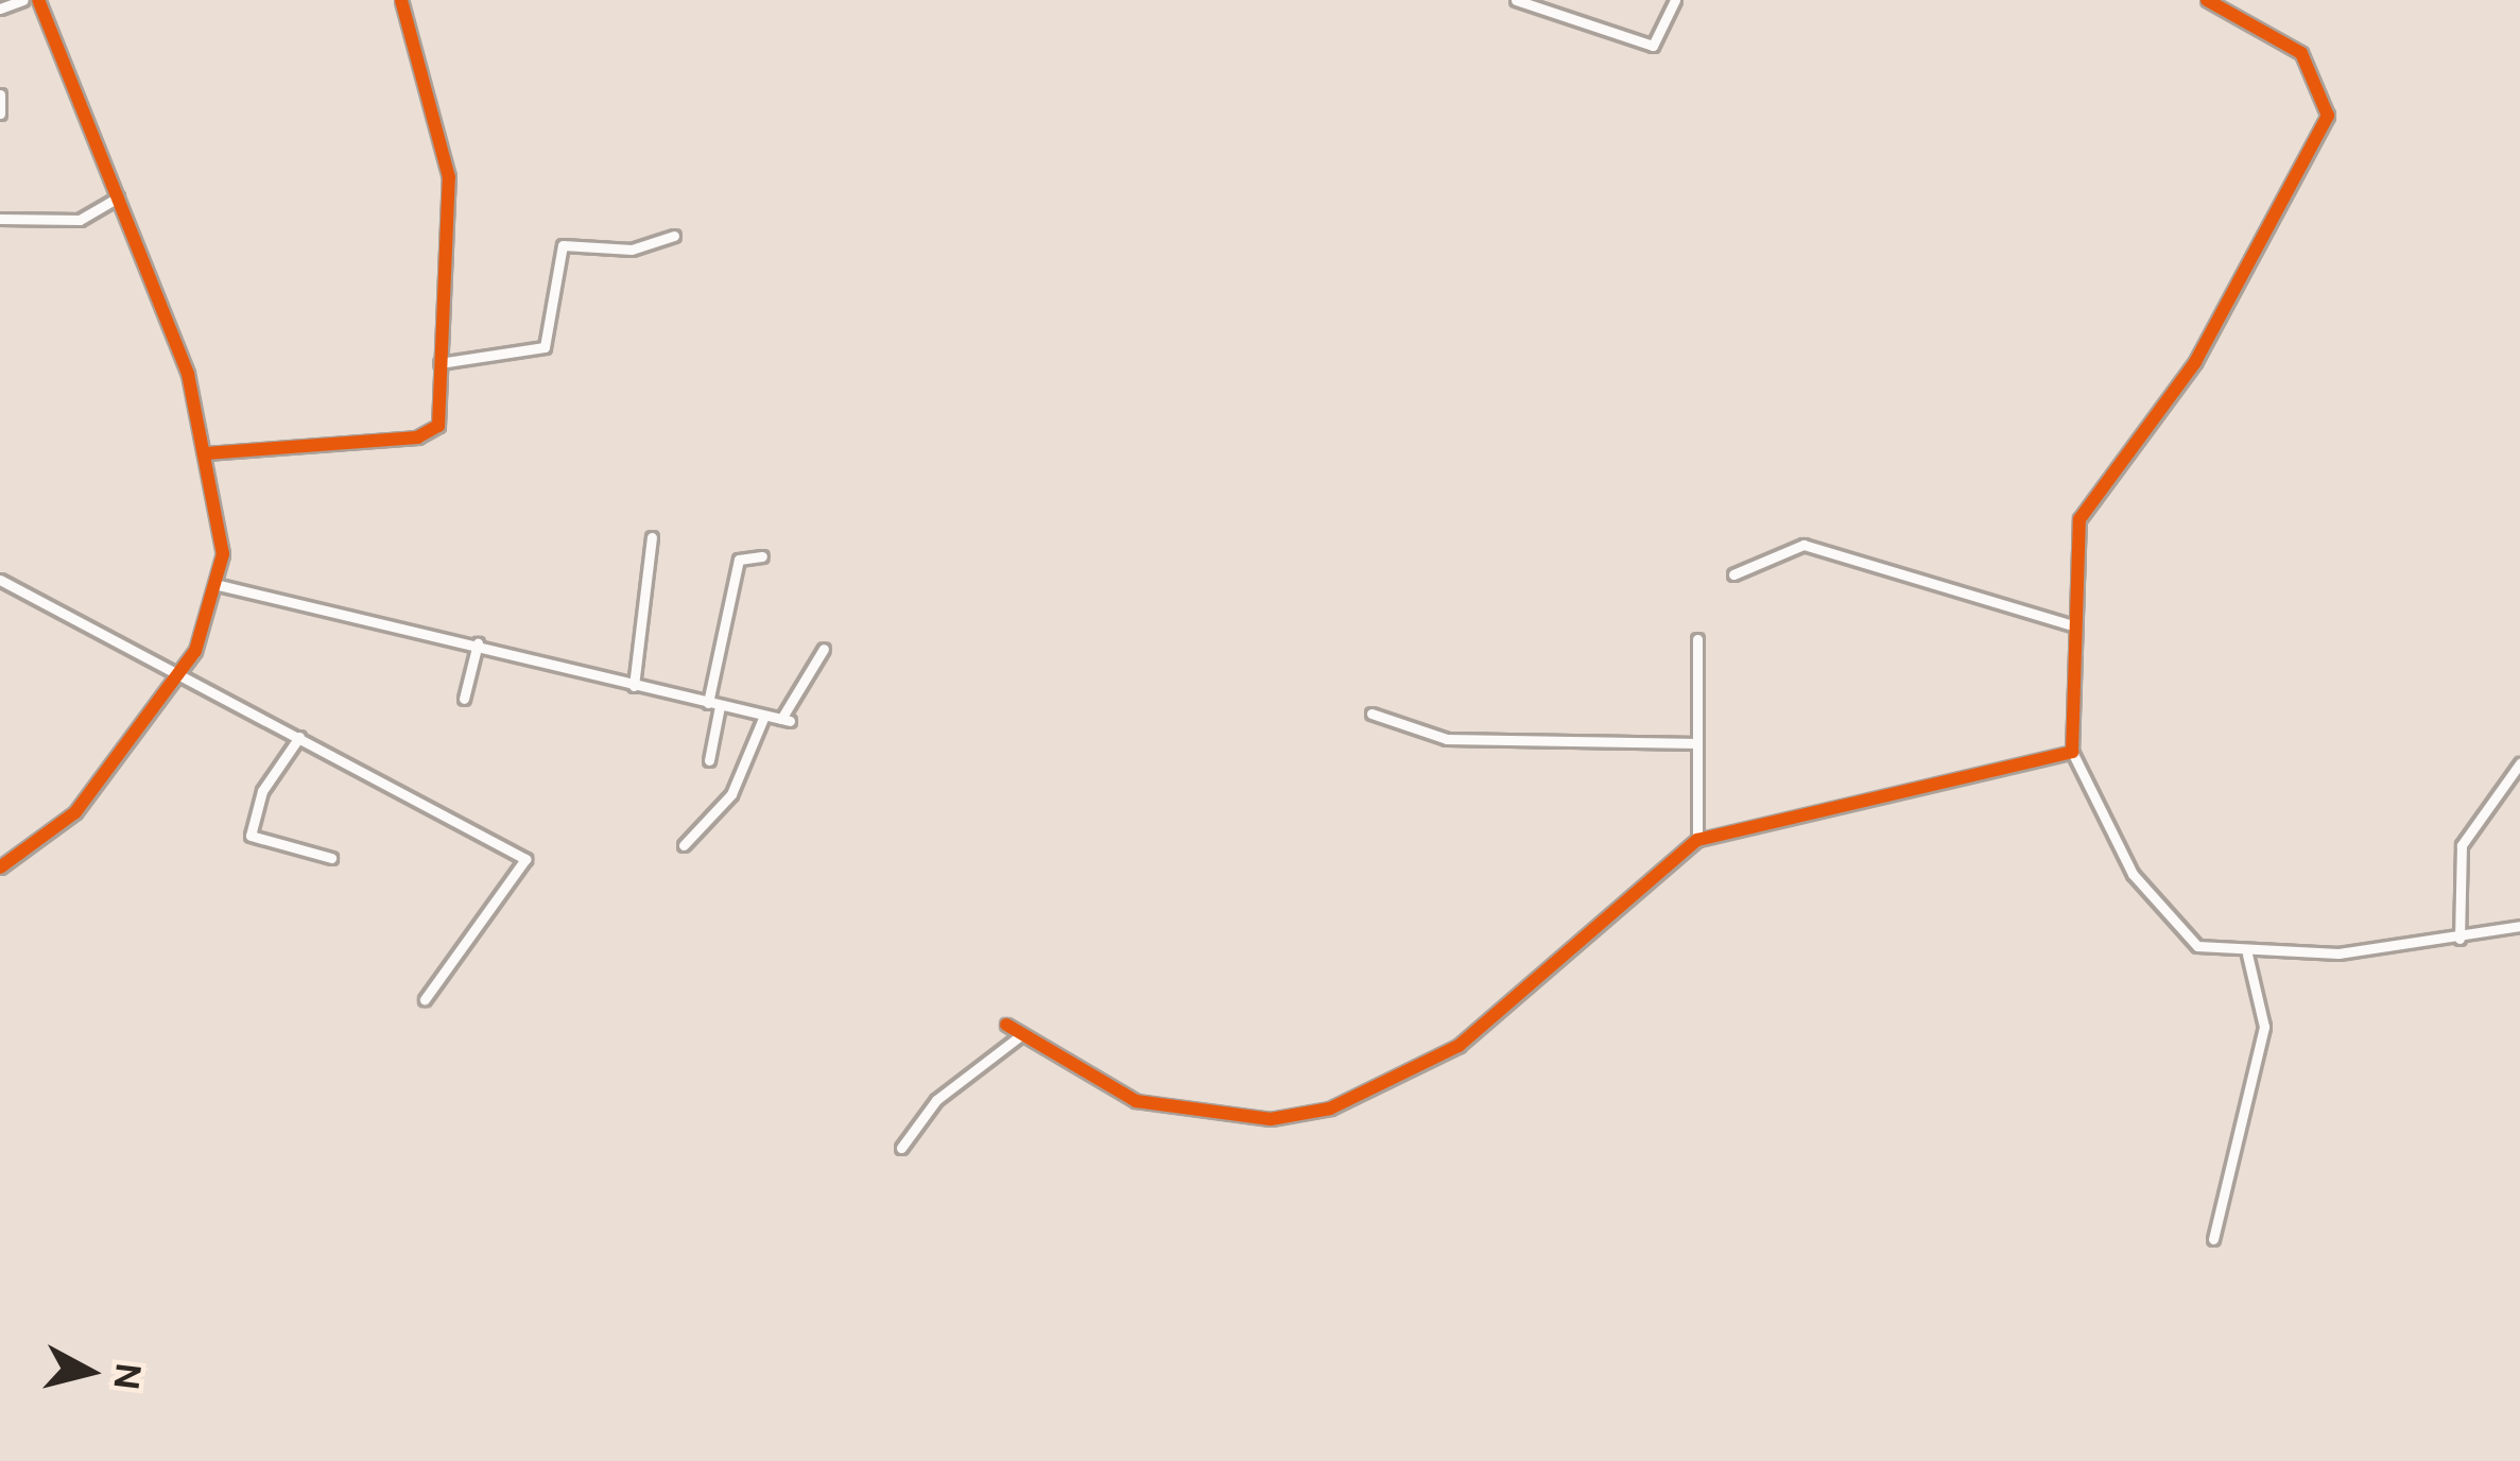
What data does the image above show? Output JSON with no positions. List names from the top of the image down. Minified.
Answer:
{"north":"right"}
